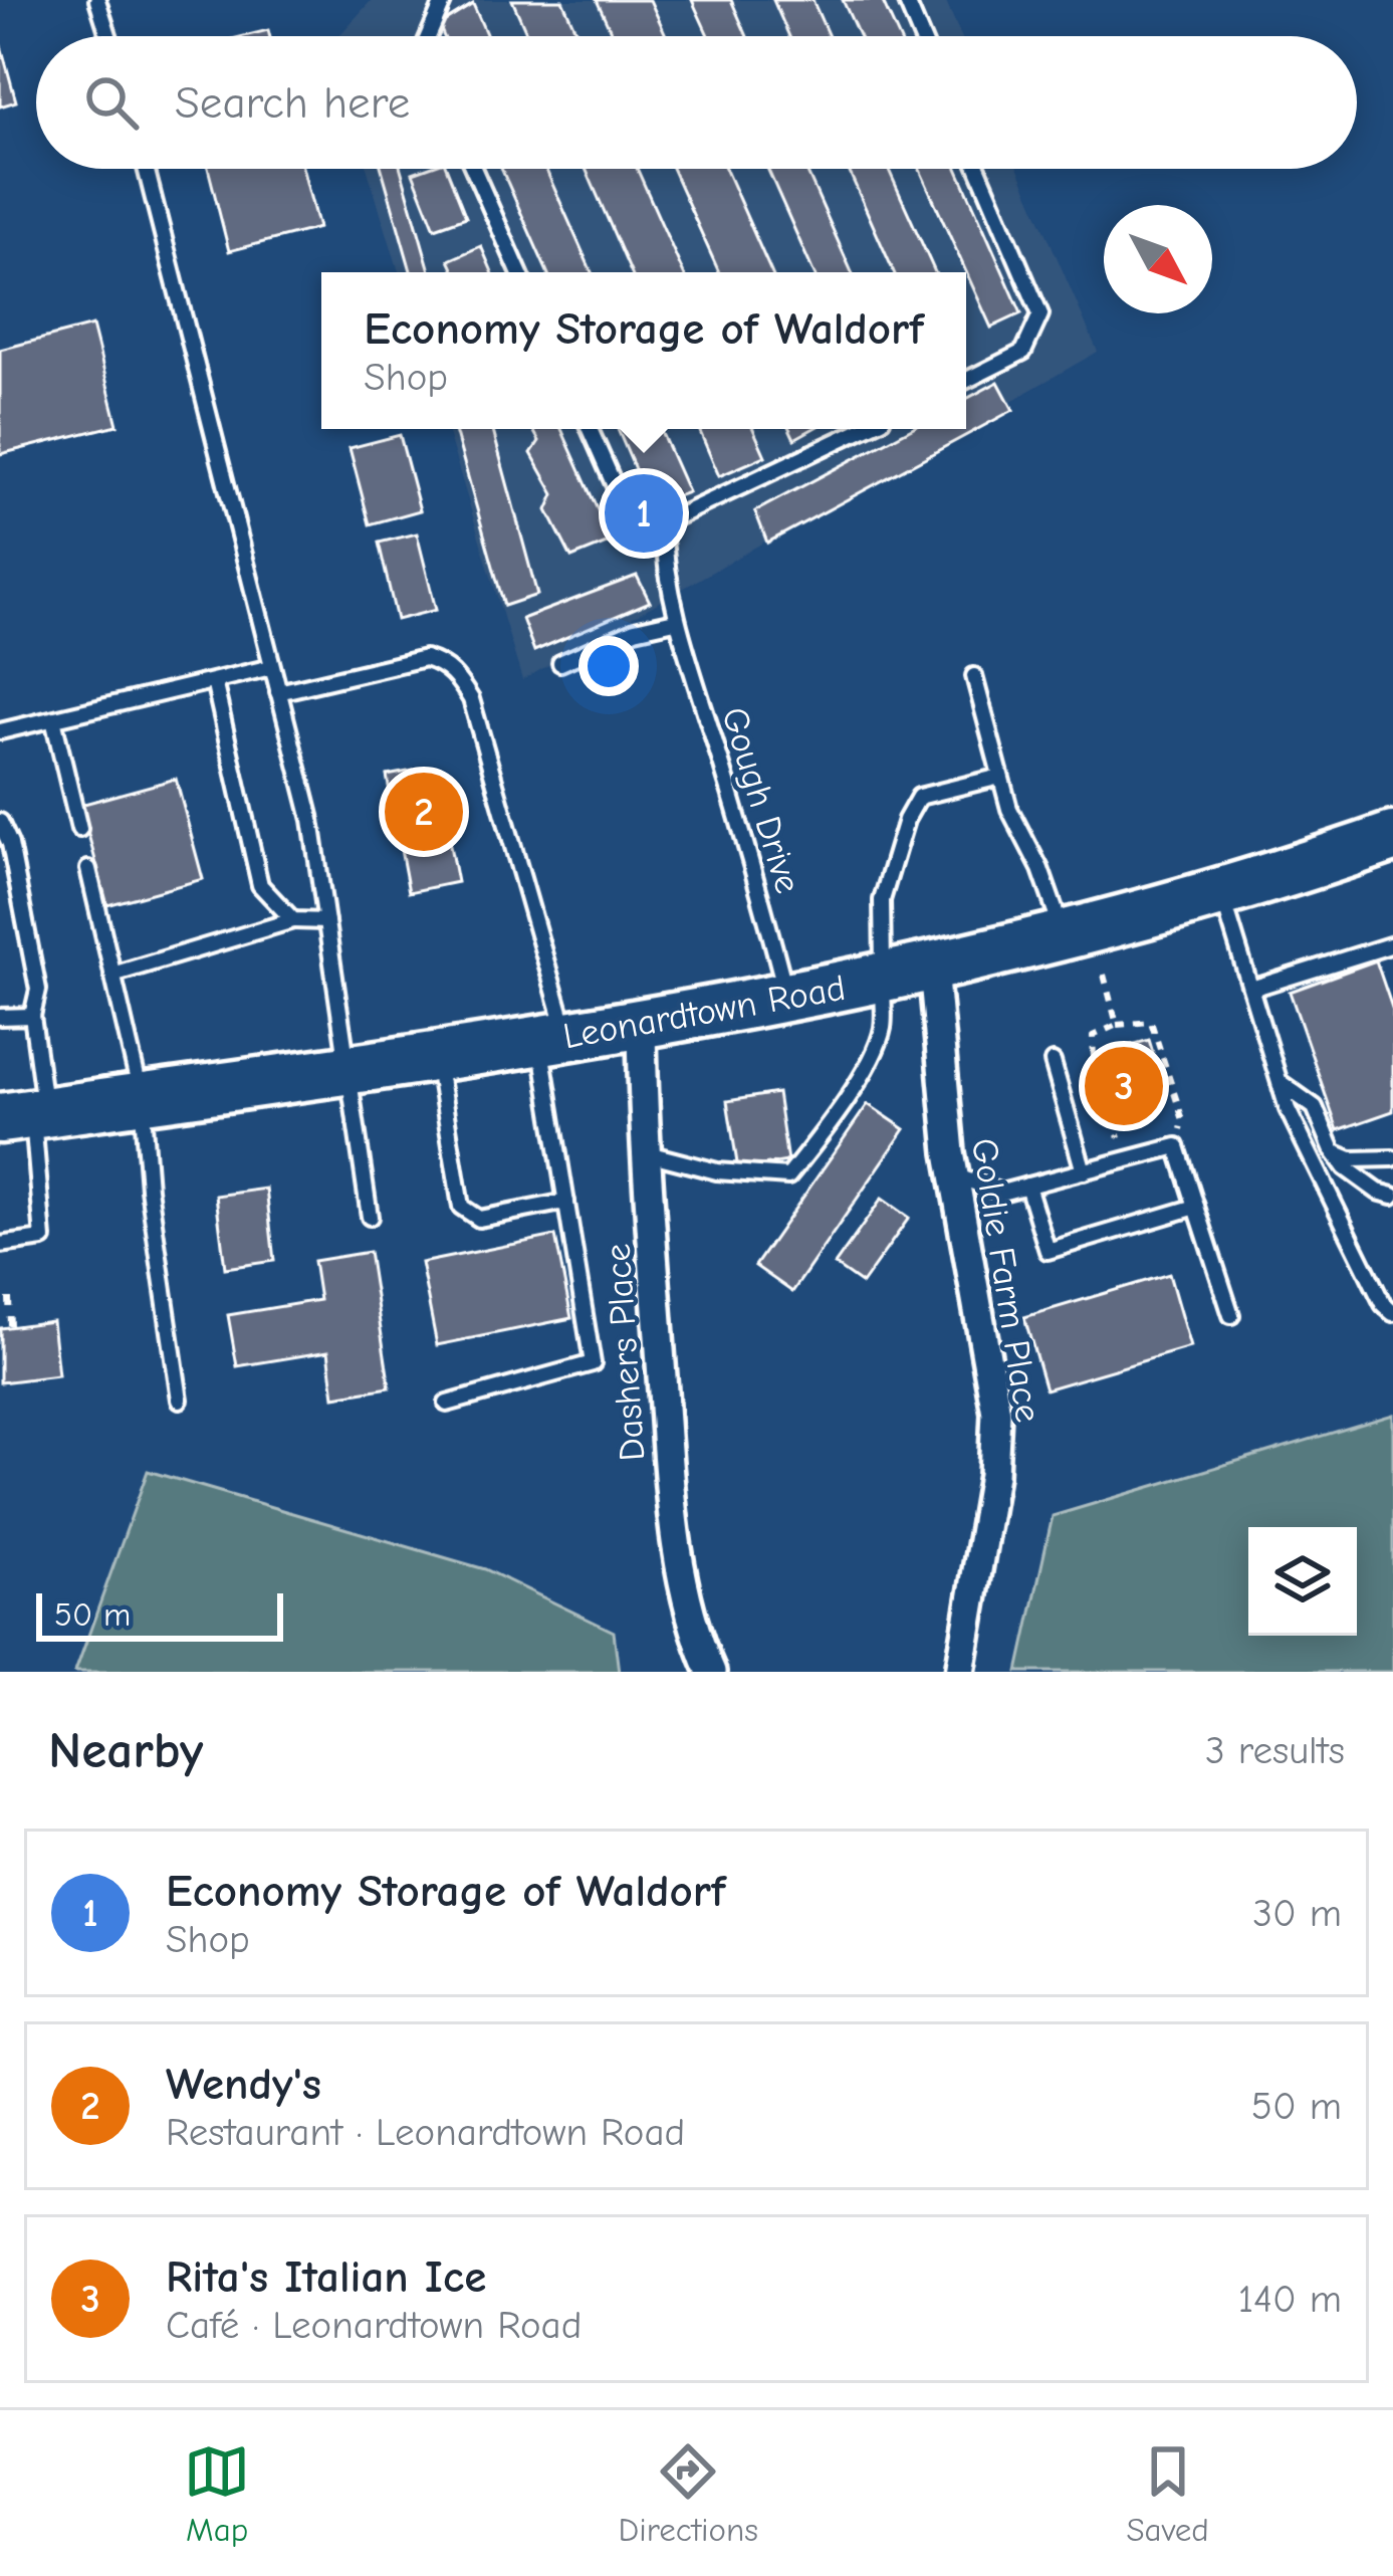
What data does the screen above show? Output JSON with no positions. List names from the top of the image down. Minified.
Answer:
{"streets":{"highway":["Leonardtown Road"],"street":["Goldie Farm Place","Dashers Place"],"lane":["Gough Drive"]},"crossings":[["Gough Drive","Leonardtown Road"],["Leonardtown Road","Goldie Farm Place"],["Leonardtown Road","Dashers Place"]],"scale_bar":"50 m","north":"bottom right","page":{"search":"Search here","popup":["Economy Storage of Waldorf","Shop"],"pins":["1","2","3"],"scale":"50 m","heading":["Nearby","3 results"],"list":[{"mark":"1","name":"Economy Storage of Waldorf","note":"Shop","value":"30 m"},{"mark":"2","name":"Wendy's","note":"Restaurant · Leonardtown Road","value":"50 m"},{"mark":"3","name":"Rita's Italian Ice","note":"Café · Leonardtown Road","value":"140 m"}],"nav":["Map","Directions","Saved"]}}
